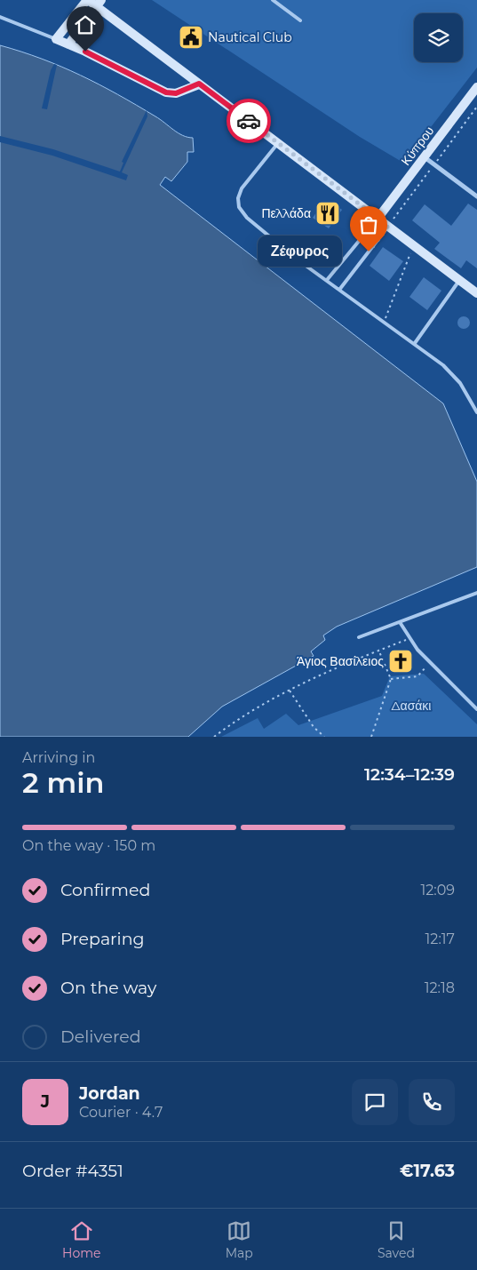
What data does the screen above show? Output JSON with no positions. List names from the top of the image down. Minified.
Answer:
{"streets":{"street":["Κύπρου"]},"parks":["Δασάκι"],"places":{"public building":["Nautical Club"],"restaurant":["Πελλάδα"],"other":["Ζέφυρος"],"church":["Άγιος Βασίλειος"]},"page":{"bubble":"Ζέφυρος","heading":["2 min","Arriving in","12:34–12:39"],"panel":["Jordan","Courier · 4.7","Order #4351","€17.63"],"bar":"On the way · 150 m","list":[["Confirmed","12:09"],["Preparing","12:17"],["On the way","12:18"],"Delivered"],"round":"J","tabs":["Home","Map","Saved"]}}
